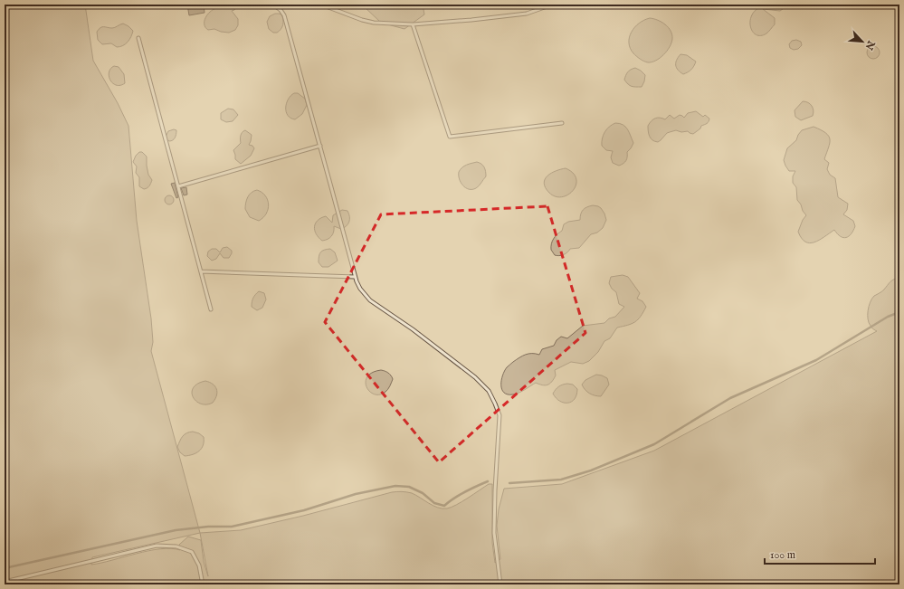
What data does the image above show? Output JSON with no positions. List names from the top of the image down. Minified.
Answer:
{"scale_bar":"100 m","north":"bottom right"}
